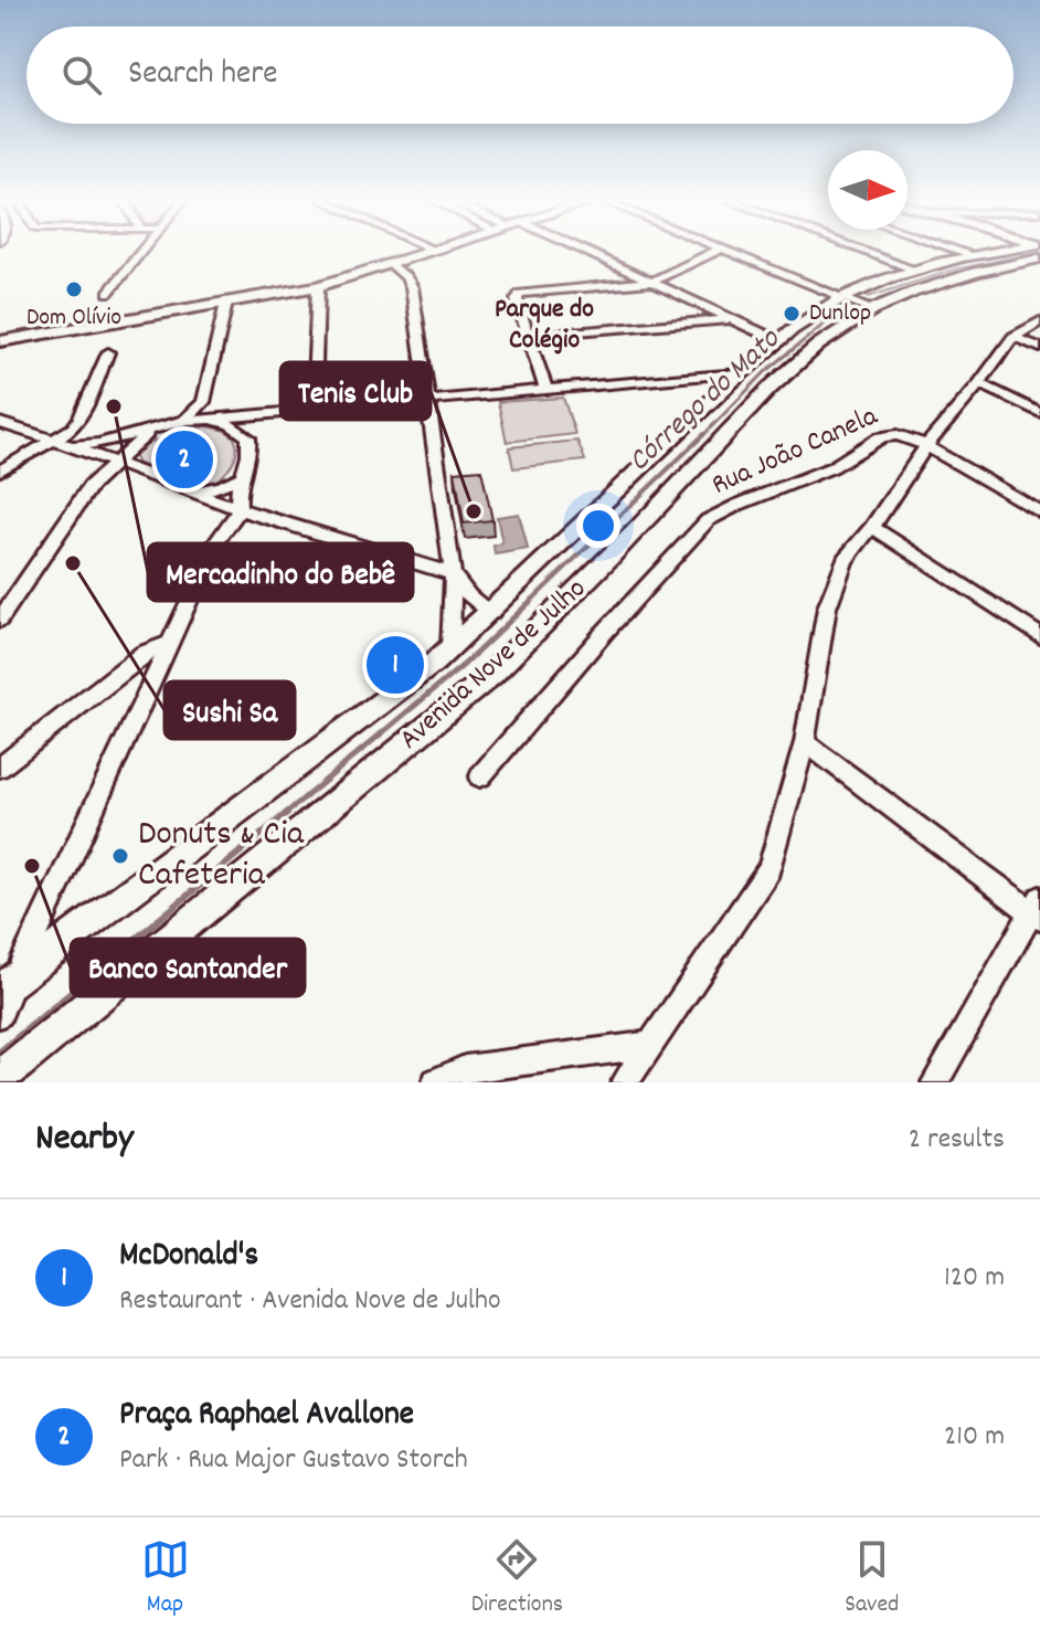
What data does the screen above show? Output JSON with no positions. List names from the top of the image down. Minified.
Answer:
{"streets":{"main road":["Avenida Nove de Julho"],"street":["Rua João Canela"]},"districts":["Parque do Colégio"],"water":["Córrego do Mato"],"places":["Dom Olívio","Dunlop","Mercadinho do Bebê","Tenis Club","Sushi Sa","Donuts & Cia Cafeteria","Banco Santander"],"north":"right","page":{"search":"Search here","pins":["2","1"],"heading":["Nearby","2 results"],"list":[{"mark":"1","name":"McDonald's","note":"Restaurant · Avenida Nove de Julho","value":"120 m"},{"mark":"2","name":"Praça Raphael Avallone","note":"Park · Rua Major Gustavo Storch","value":"210 m"}],"nav":["Map","Directions","Saved"]}}
